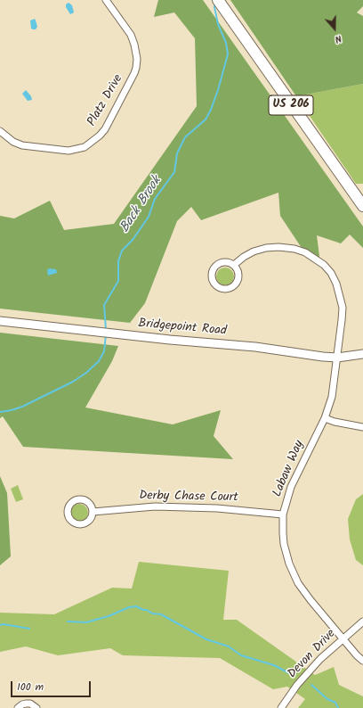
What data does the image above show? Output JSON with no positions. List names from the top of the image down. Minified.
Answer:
{"streets":{"highway":["US 206"],"street":["Platz Drive","Bridgepoint Road","Labaw Way","Derby Chase Court","Devon Drive"]},"crossings":[["Bridgepoint Road","Labaw Way"],["Labaw Way","Derby Chase Court"],["Labaw Way","Devon Drive"]],"water":["Back Brook"],"scale_bar":"100 m","north":"bottom"}
